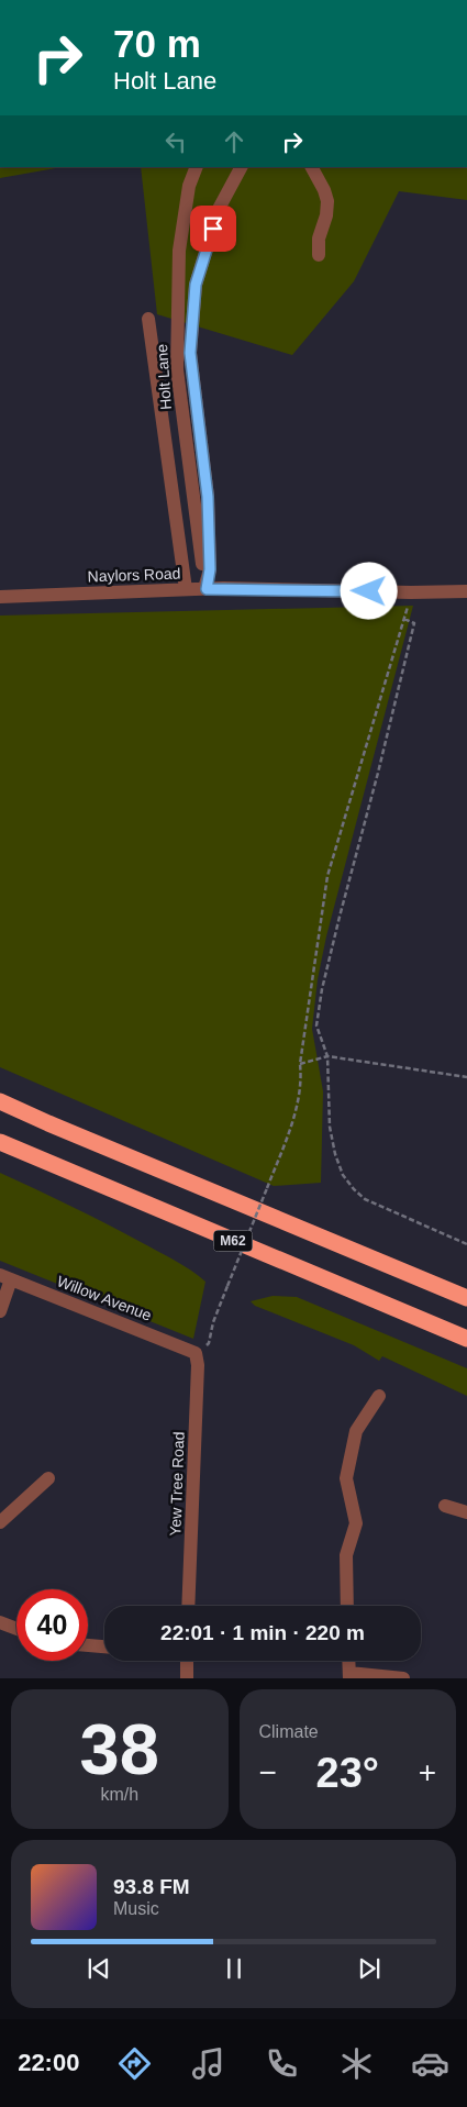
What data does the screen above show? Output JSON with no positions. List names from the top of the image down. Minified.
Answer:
{"streets":{"highway":["M62"],"street":["Holt Lane","Naylors Road","Willow Avenue","Yew Tree Road"]},"crossings":[["Holt Lane","Naylors Road"],["Willow Avenue","Yew Tree Road"]],"page":{"turn":["70 m","Holt Lane"],"limit":"40","trip":"22:01 · 1 min · 220 m","tile":[["38","km/h"],"Climate"],"heat":["−","23°","+"],"song":["93.8 FM","Music"],"tabs":"22:00"}}
